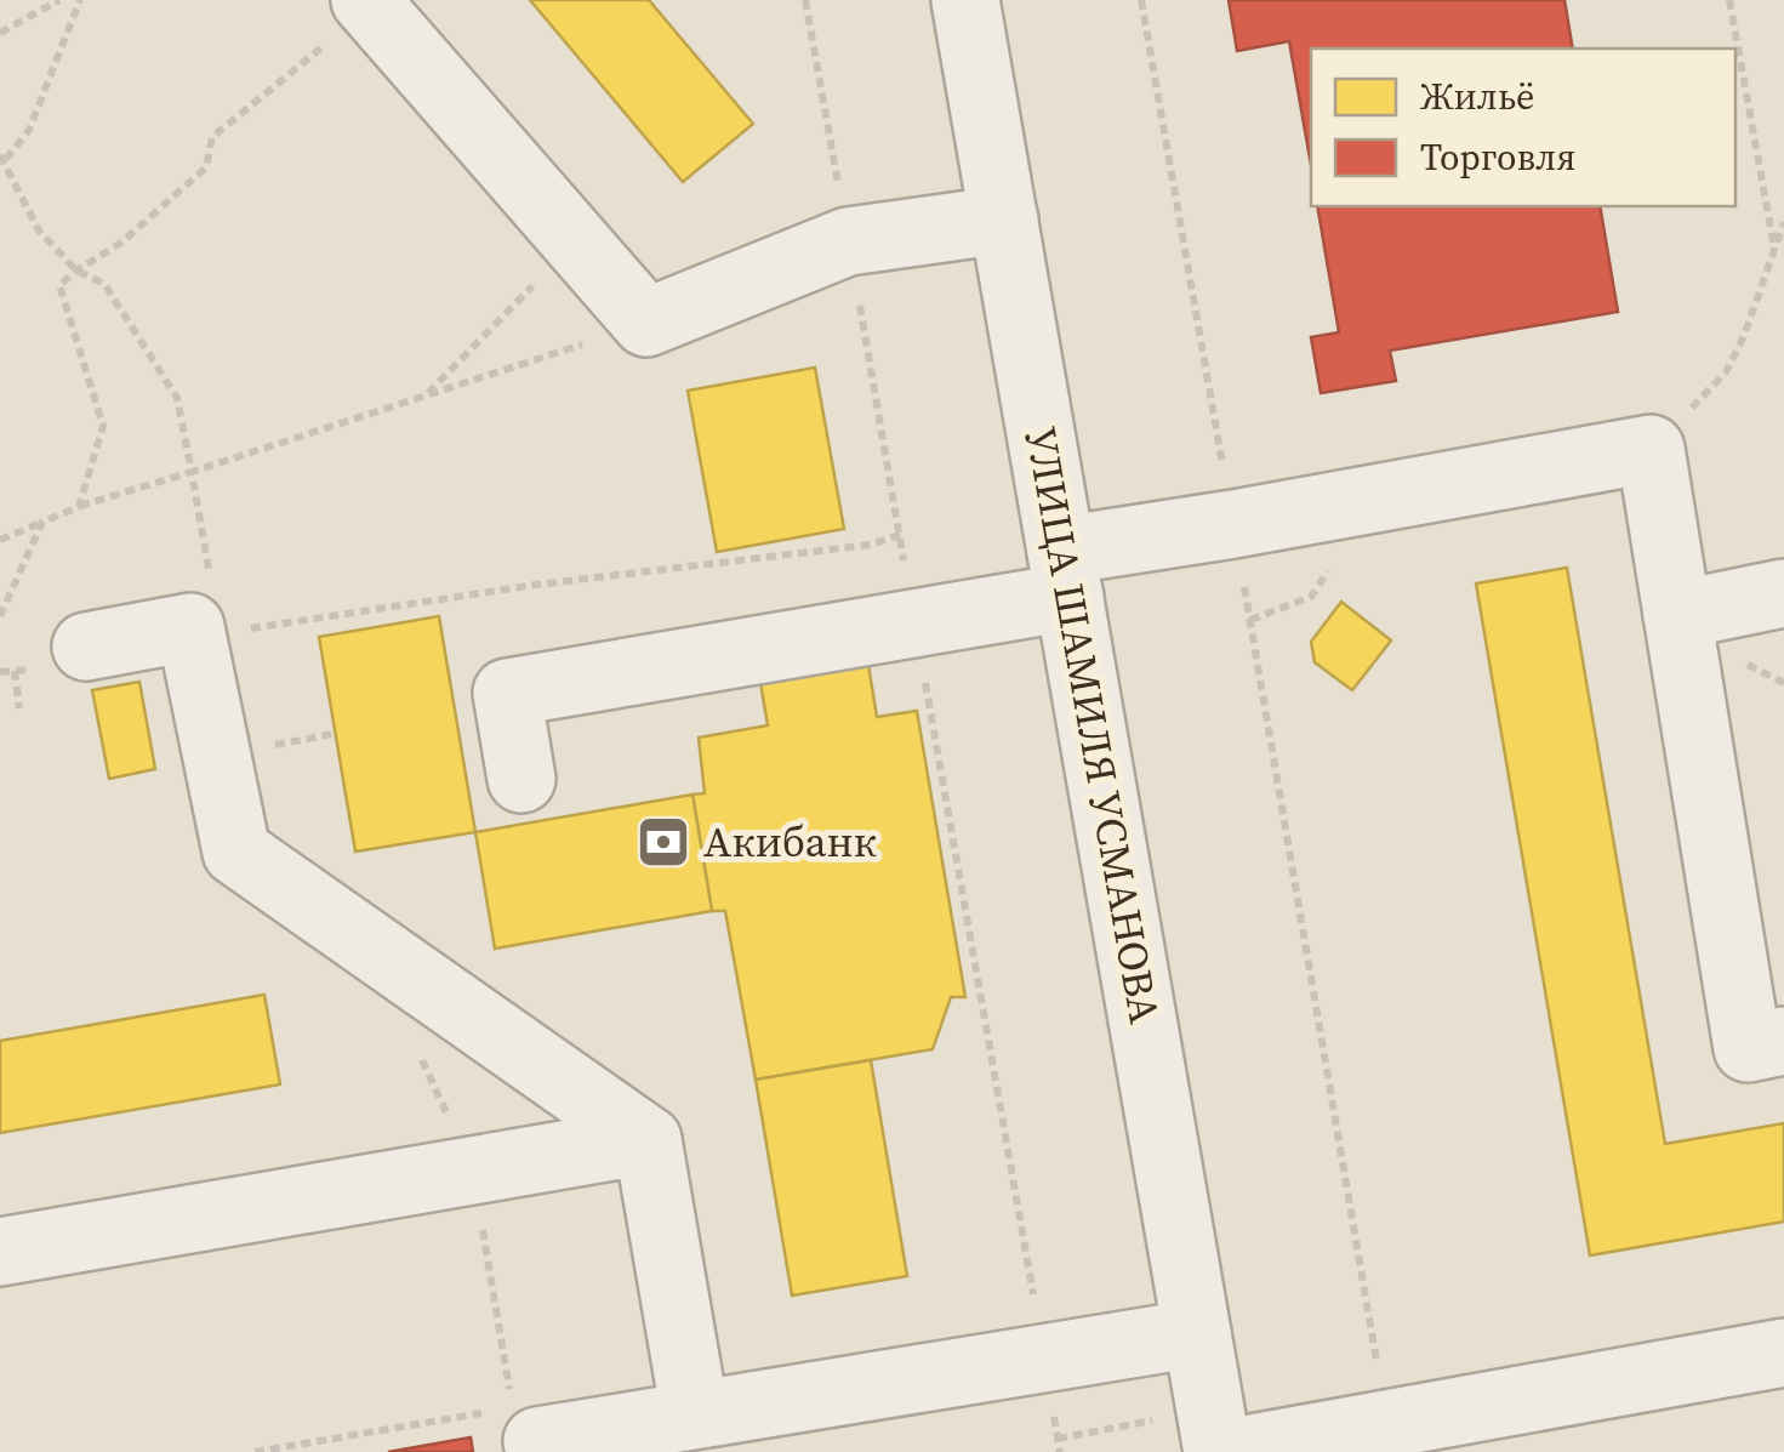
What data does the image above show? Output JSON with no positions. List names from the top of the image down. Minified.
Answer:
{"streets":{"street":["УЛИЦА ШАМИЛЯ УСМАНОВА"]},"places":{"bank":["Акибанк"]},"legend":["Жильё","Торговля"]}
